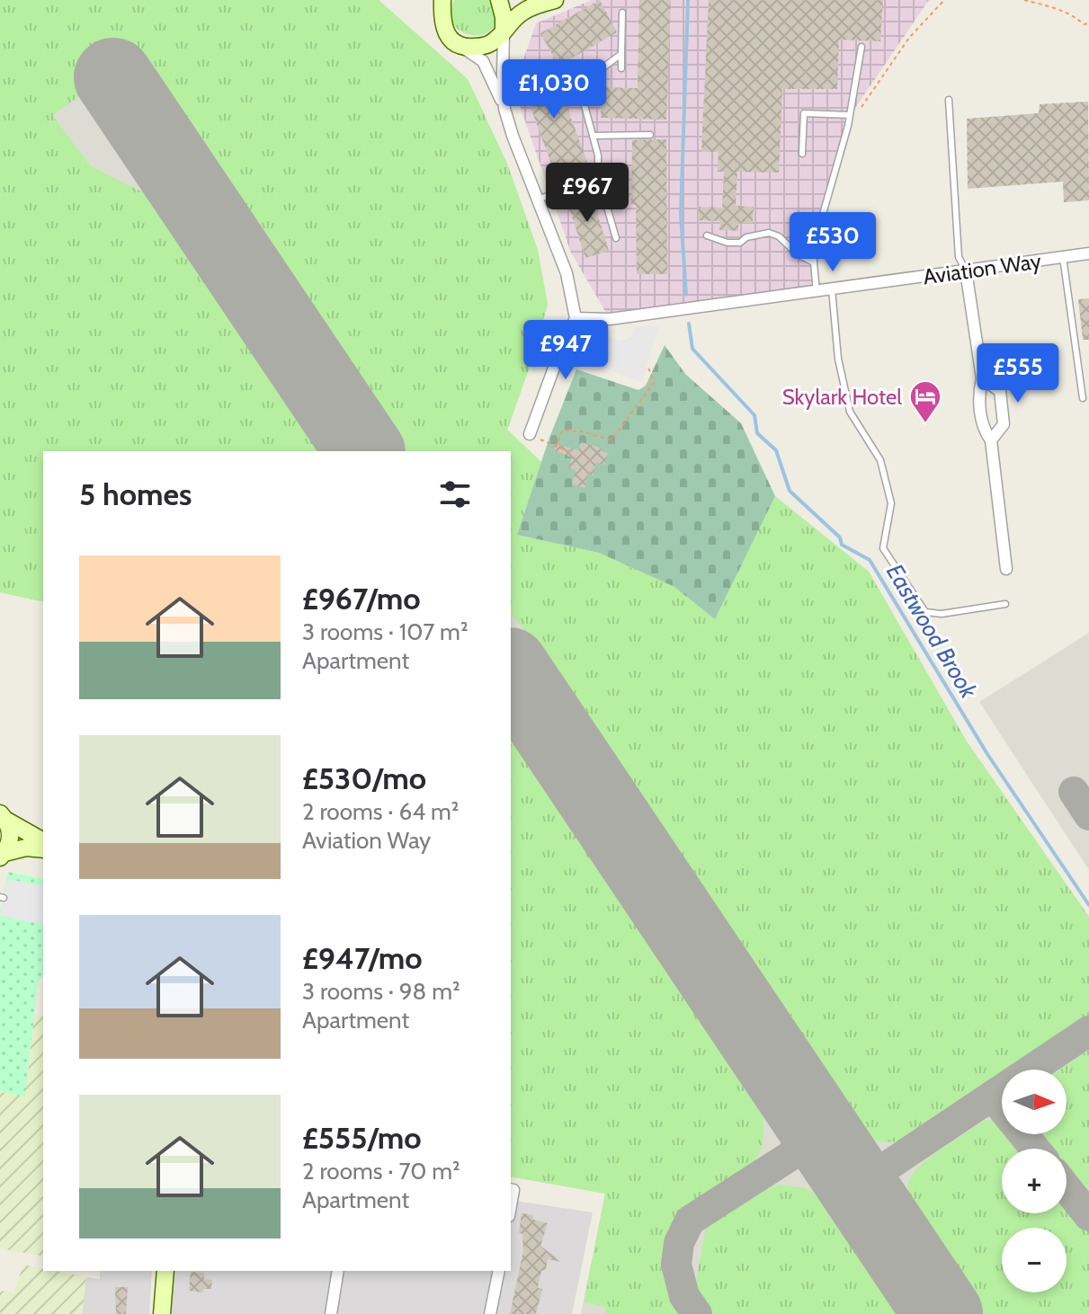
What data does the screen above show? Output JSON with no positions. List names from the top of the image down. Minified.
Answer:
{"streets":{"street":["Aviation Way"]},"water":["Eastwood Brook"],"places":{"hotel":["Skylark Hotel"]},"north":"right","page":{"price":["£1,030","£967","£530","£947","£555"],"heading":"5 homes","list":[{"name":"£967/mo","note":"3 rooms · 107 m² · Apartment"},{"name":"£530/mo","note":"2 rooms · 64 m² · Aviation Way"},{"name":"£947/mo","note":"3 rooms · 98 m² · Apartment"},{"name":"£555/mo","note":"2 rooms · 70 m² · Apartment"}],"map_buttons":["+","−"]}}
